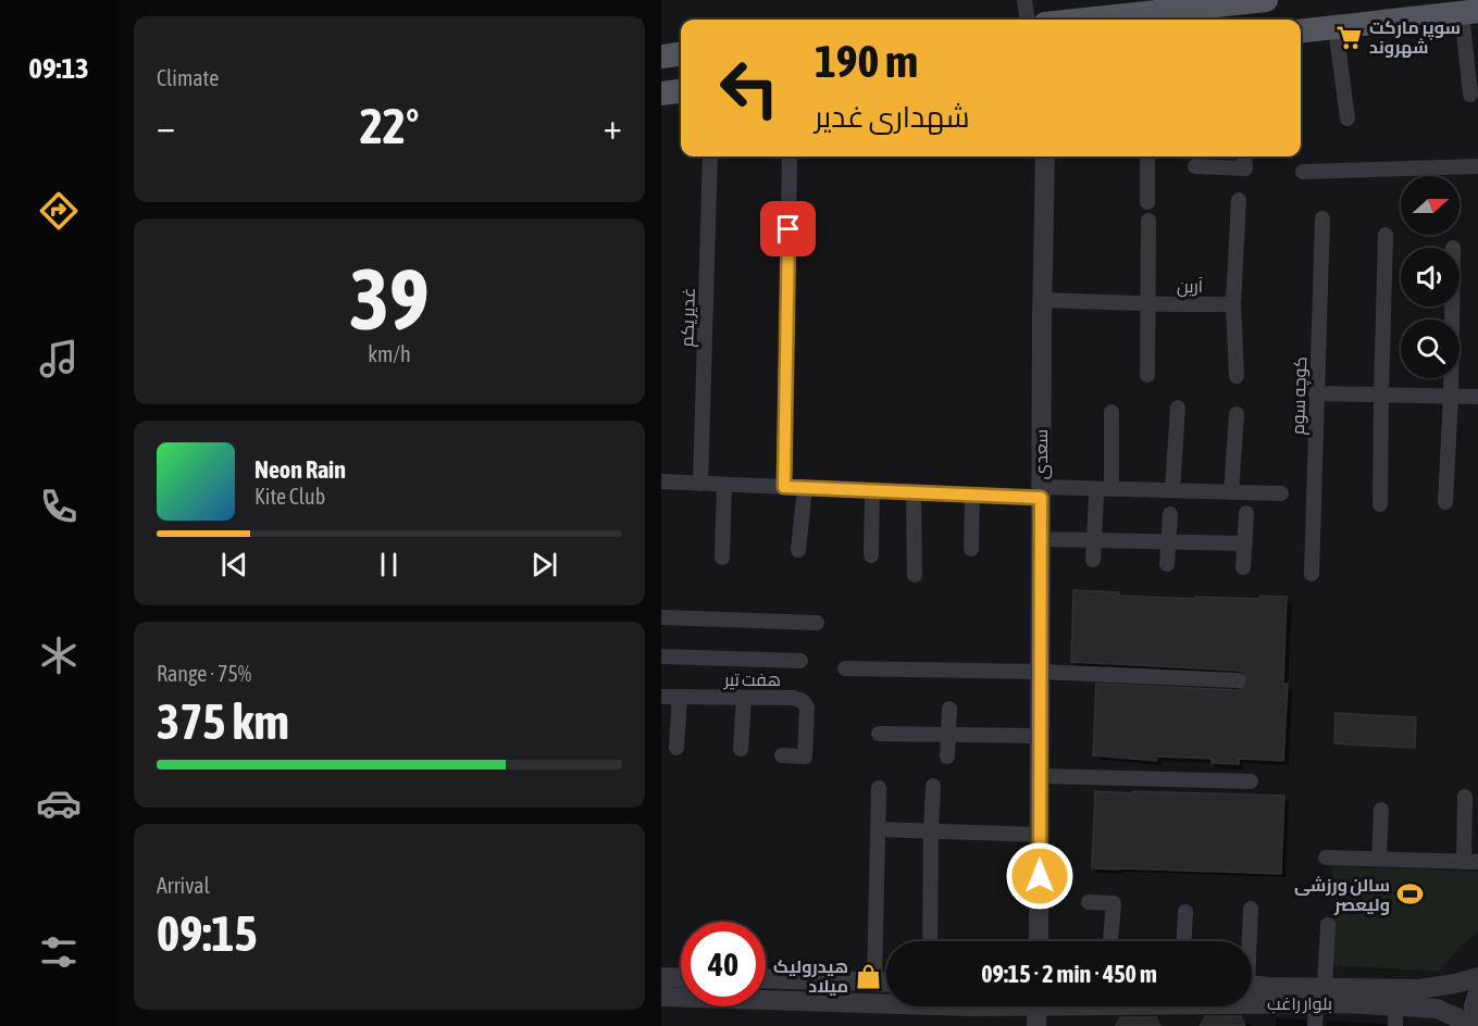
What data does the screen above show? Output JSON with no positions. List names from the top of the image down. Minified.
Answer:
{"streets":{"street":["آرین","غدیر یکم","کوچه سوم","سعدی","هفت تیر","بلوار راغب"]},"crossings":[["آرین","سعدی"]],"places":{"supermarket":["سوپر مارکت شهروند"],"sports":["سالن ورزشی ولیعصر"],"shop":["هیدرولیک میلاد"]},"north":"right","page":{"tabs":"09:13","tile":["Climate",["39","km/h"],["Range · 75%","375 km"],["Arrival","09:15"]],"turn":["190 m","شهداری غدیر"],"heat":["−","22°","+"],"song":["Neon Rain","Kite Club"],"limit":"40","trip":"09:15 · 2 min · 450 m"}}
